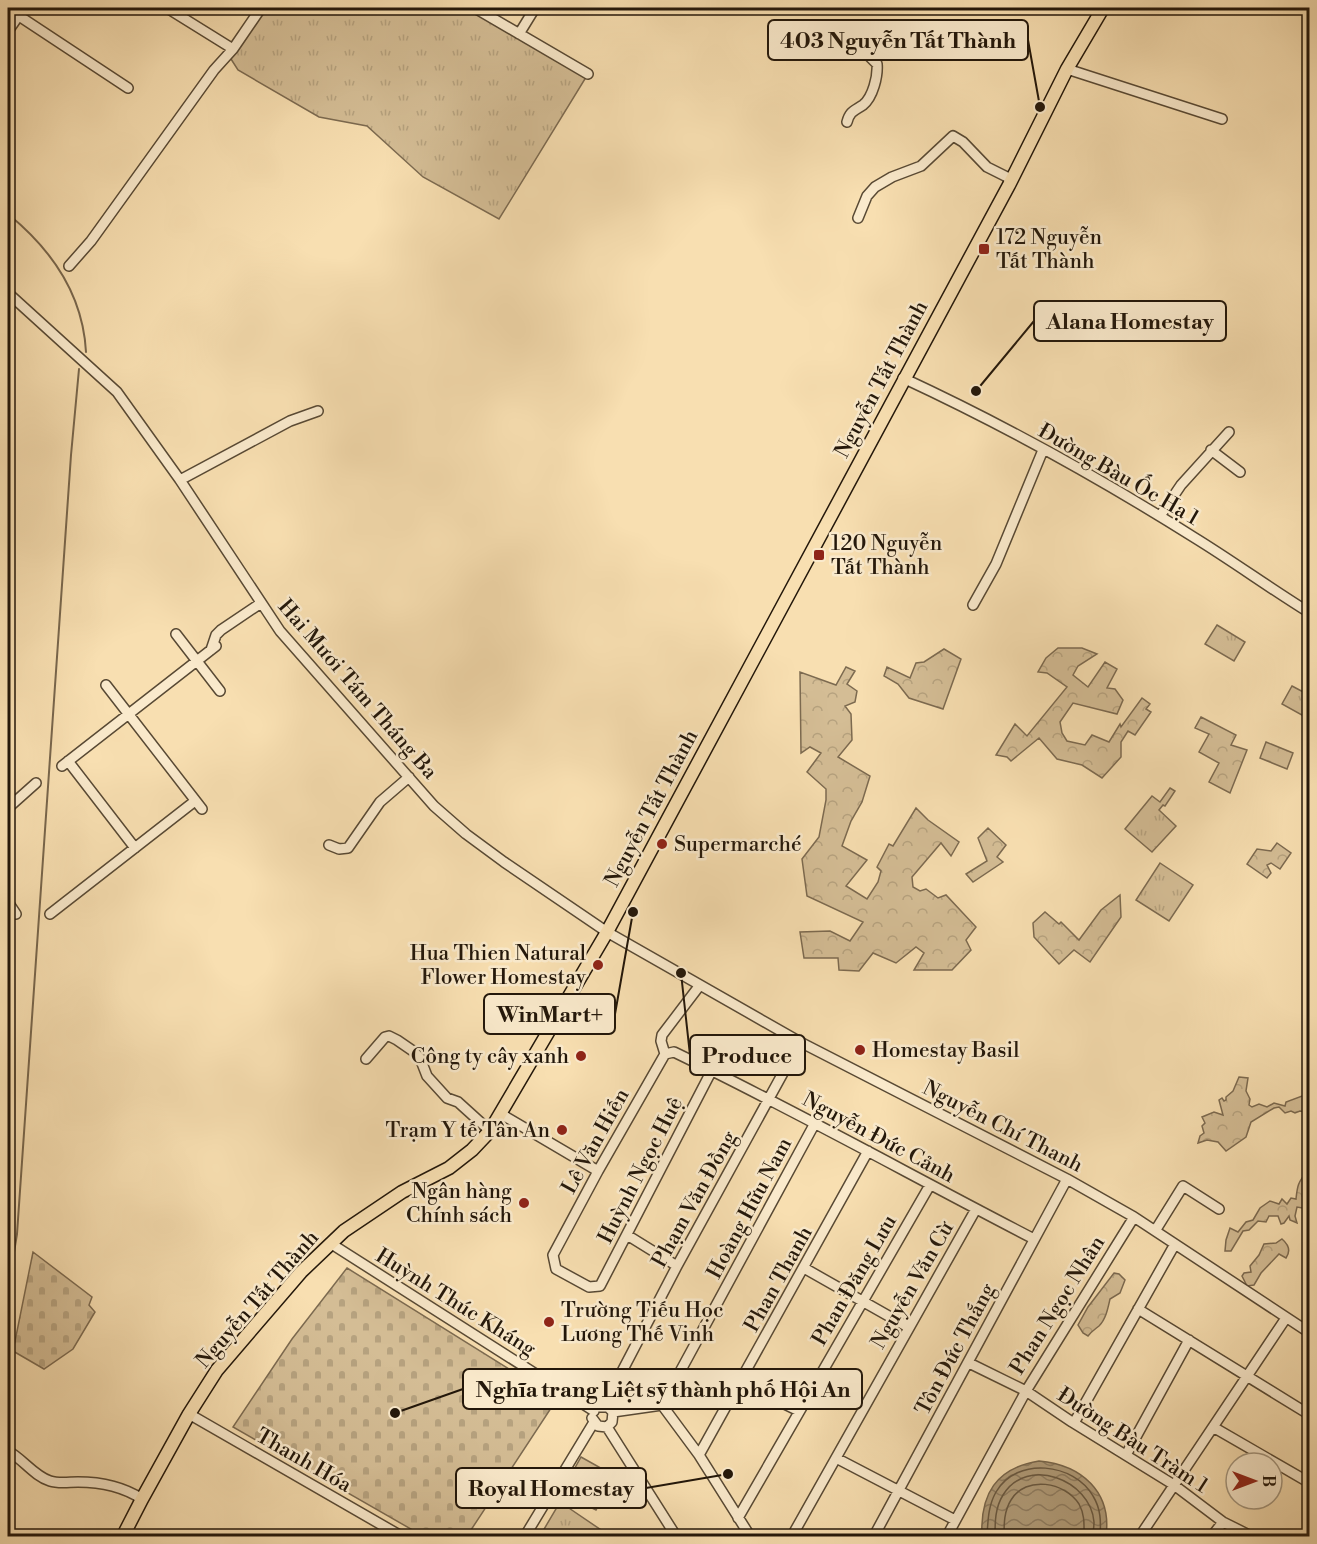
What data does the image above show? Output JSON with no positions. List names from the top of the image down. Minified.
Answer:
{"streets":{"main road":["Nguyễn Tất Thành"],"street":["Đường Bàu Ốc Hạ 1","Hai Mươi Tám Tháng Ba","Nguyễn Chí Thanh","Nguyễn Đức Cảnh","Lê Văn Hiến","Huỳnh Ngọc Huệ","Phạm Văn Đồng","Hoàng Hữu Nam","Phan Thanh","Phan Đăng Lưu","Nguyễn Văn Cừ","Huỳnh Thúc Kháng","Phan Ngọc Nhân","Tôn Đức Thắng","Đường Bàu Tràm 1","Thanh Hóa"]},"crossings":[["Nguyễn Tất Thành","Đường Bàu Ốc Hạ 1"],["Nguyễn Tất Thành","Hai Mươi Tám Tháng Ba"],["Nguyễn Tất Thành","Nguyễn Chí Thanh"],["Nguyễn Tất Thành","Huỳnh Thúc Kháng"],["Nguyễn Tất Thành","Thanh Hóa"],["Hai Mươi Tám Tháng Ba","Nguyễn Chí Thanh"],["Nguyễn Chí Thanh","Phạm Văn Đồng"],["Nguyễn Chí Thanh","Phan Ngọc Nhân"],["Nguyễn Chí Thanh","Tôn Đức Thắng"],["Nguyễn Đức Cảnh","Lê Văn Hiến"],["Nguyễn Đức Cảnh","Huỳnh Ngọc Huệ"],["Nguyễn Đức Cảnh","Phạm Văn Đồng"],["Nguyễn Đức Cảnh","Hoàng Hữu Nam"],["Nguyễn Đức Cảnh","Phan Thanh"],["Nguyễn Đức Cảnh","Phan Đăng Lưu"],["Nguyễn Đức Cảnh","Nguyễn Văn Cừ"],["Nguyễn Đức Cảnh","Tôn Đức Thắng"],["Lê Văn Hiến","Huỳnh Ngọc Huệ"],["Phạm Văn Đồng","Huỳnh Thúc Kháng"],["Phan Ngọc Nhân","Tôn Đức Thắng"],["Phan Ngọc Nhân","Đường Bàu Tràm 1"]],"places":{"other":["403 Nguyễn Tất Thành","Alana Homestay","Supermarché","WinMart+","Hua Thien Natural Flower Homestay","Produce","Homestay Basil","Công ty cây xanh","Trạm Y tế Tân An","Ngân hàng Chính sách","Trường Tiếu Học Lương Thế Vinh","Nghĩa trang Liệt sỹ thành phố Hội An","Royal Homestay"],"transit":["172 Nguyễn Tất Thành","120 Nguyễn Tất Thành"]},"north":"right"}
